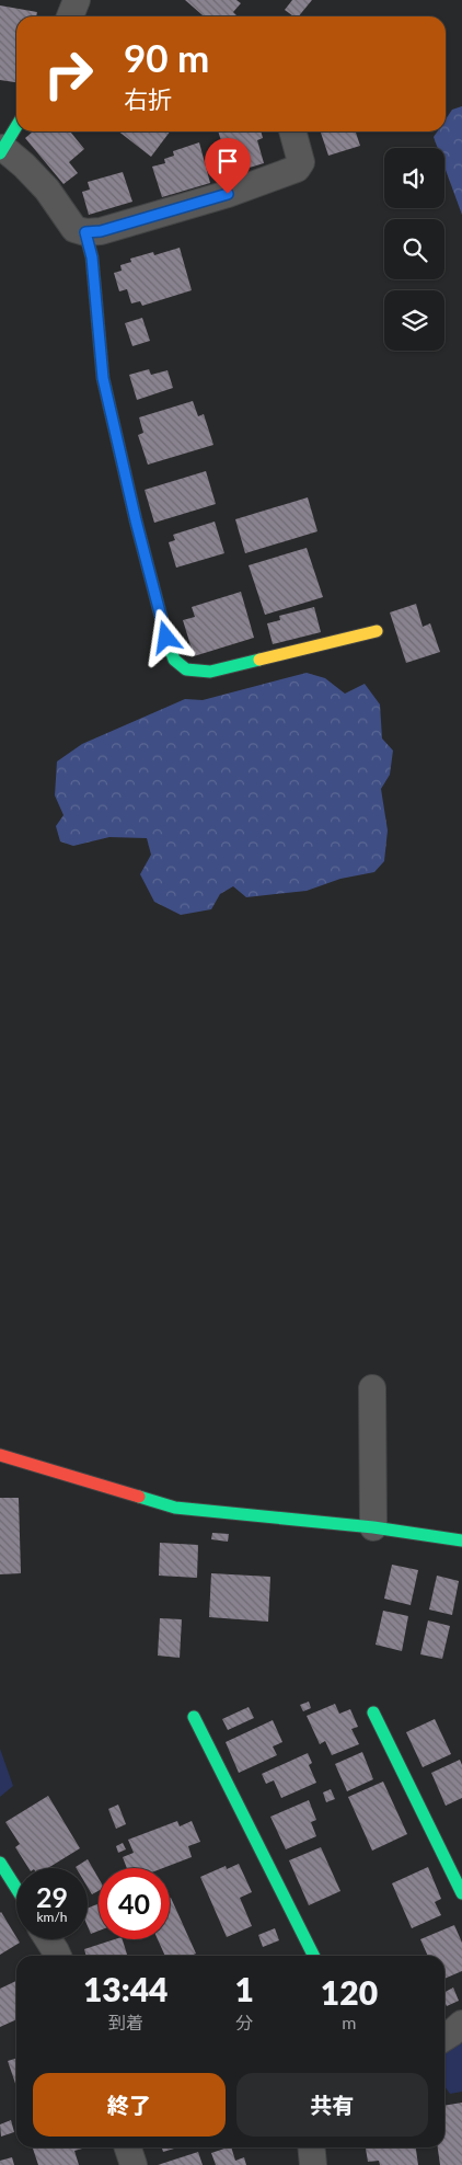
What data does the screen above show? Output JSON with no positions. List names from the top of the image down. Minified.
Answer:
{"page":{"turn":["90 m","右折"],"speed":"29 km/h","limit":"40","eta":["13:44","到着","1","分","120","m"],"buttons":["終了","共有"]}}
